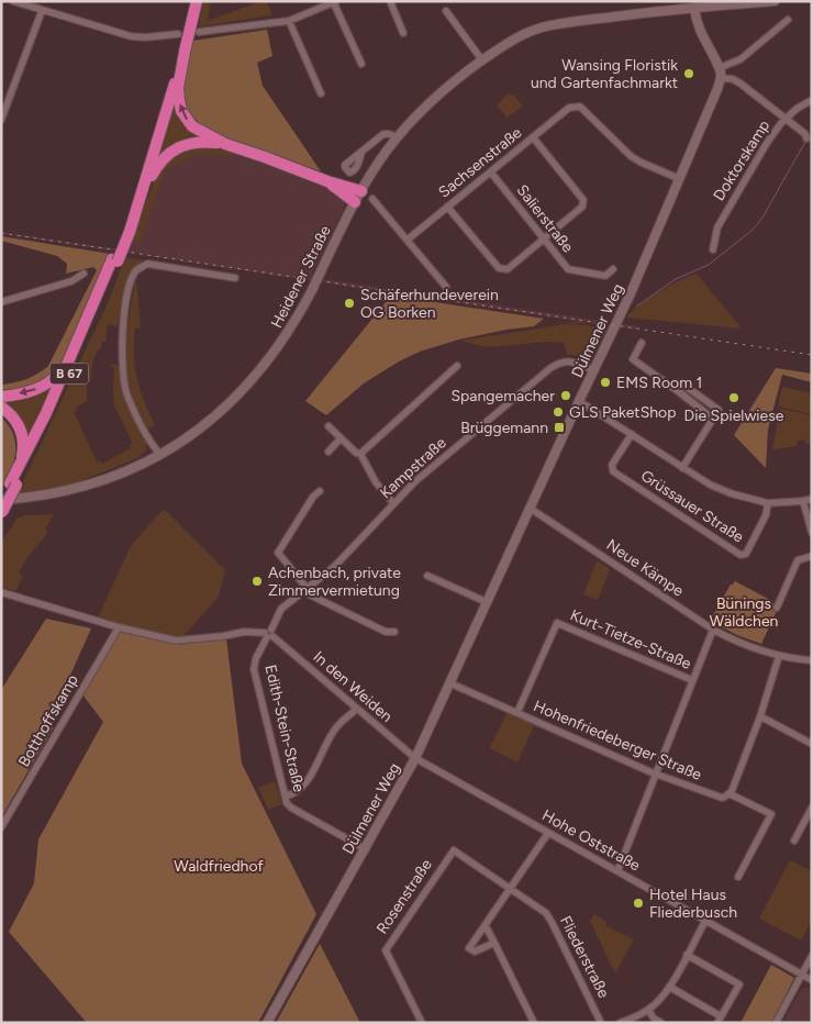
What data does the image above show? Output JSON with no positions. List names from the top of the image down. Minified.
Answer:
{"streets":{"highway":["B 67"],"street":["Doktorskamp","Sachsenstraße","Salierstraße","Heidener Straße","Dülmener Weg","Kampstraße","Grüssauer Straße","Neue Kämpe","Kurt-Tietze-Straße","In den Weiden","Botthoffskamp","Edith-Stein-Straße","Hohenfriedeberger Straße","Hohe Oststraße","Rosenstraße","Fliederstraße"]},"crossings":[["Sachsenstraße","Salierstraße"],["Sachsenstraße","Dülmener Weg"],["Heidener Straße","B 67"],["Dülmener Weg","Kampstraße"],["Dülmener Weg","Neue Kämpe"],["Dülmener Weg","In den Weiden"],["Dülmener Weg","Edith-Stein-Straße"],["Dülmener Weg","Hohenfriedeberger Straße"],["Dülmener Weg","Hohe Oststraße"],["Kampstraße","In den Weiden"],["Kampstraße","Edith-Stein-Straße"],["Kurt-Tietze-Straße","Hohenfriedeberger Straße"],["In den Weiden","Edith-Stein-Straße"],["In den Weiden","Hohe Oststraße"],["Rosenstraße","Fliederstraße"]],"parks":["Bünings Wäldchen","Waldfriedhof"],"places":{"other":["Wansing Floristik und Gartenfachmarkt","Schäferhundeverein OG Borken","EMS Room 1","Spangemacher","Die Spielwiese","GLS PaketShop","Achenbach, private Zimmervermietung","Hotel Haus Fliederbusch"],"transit":["Brüggemann"]}}
